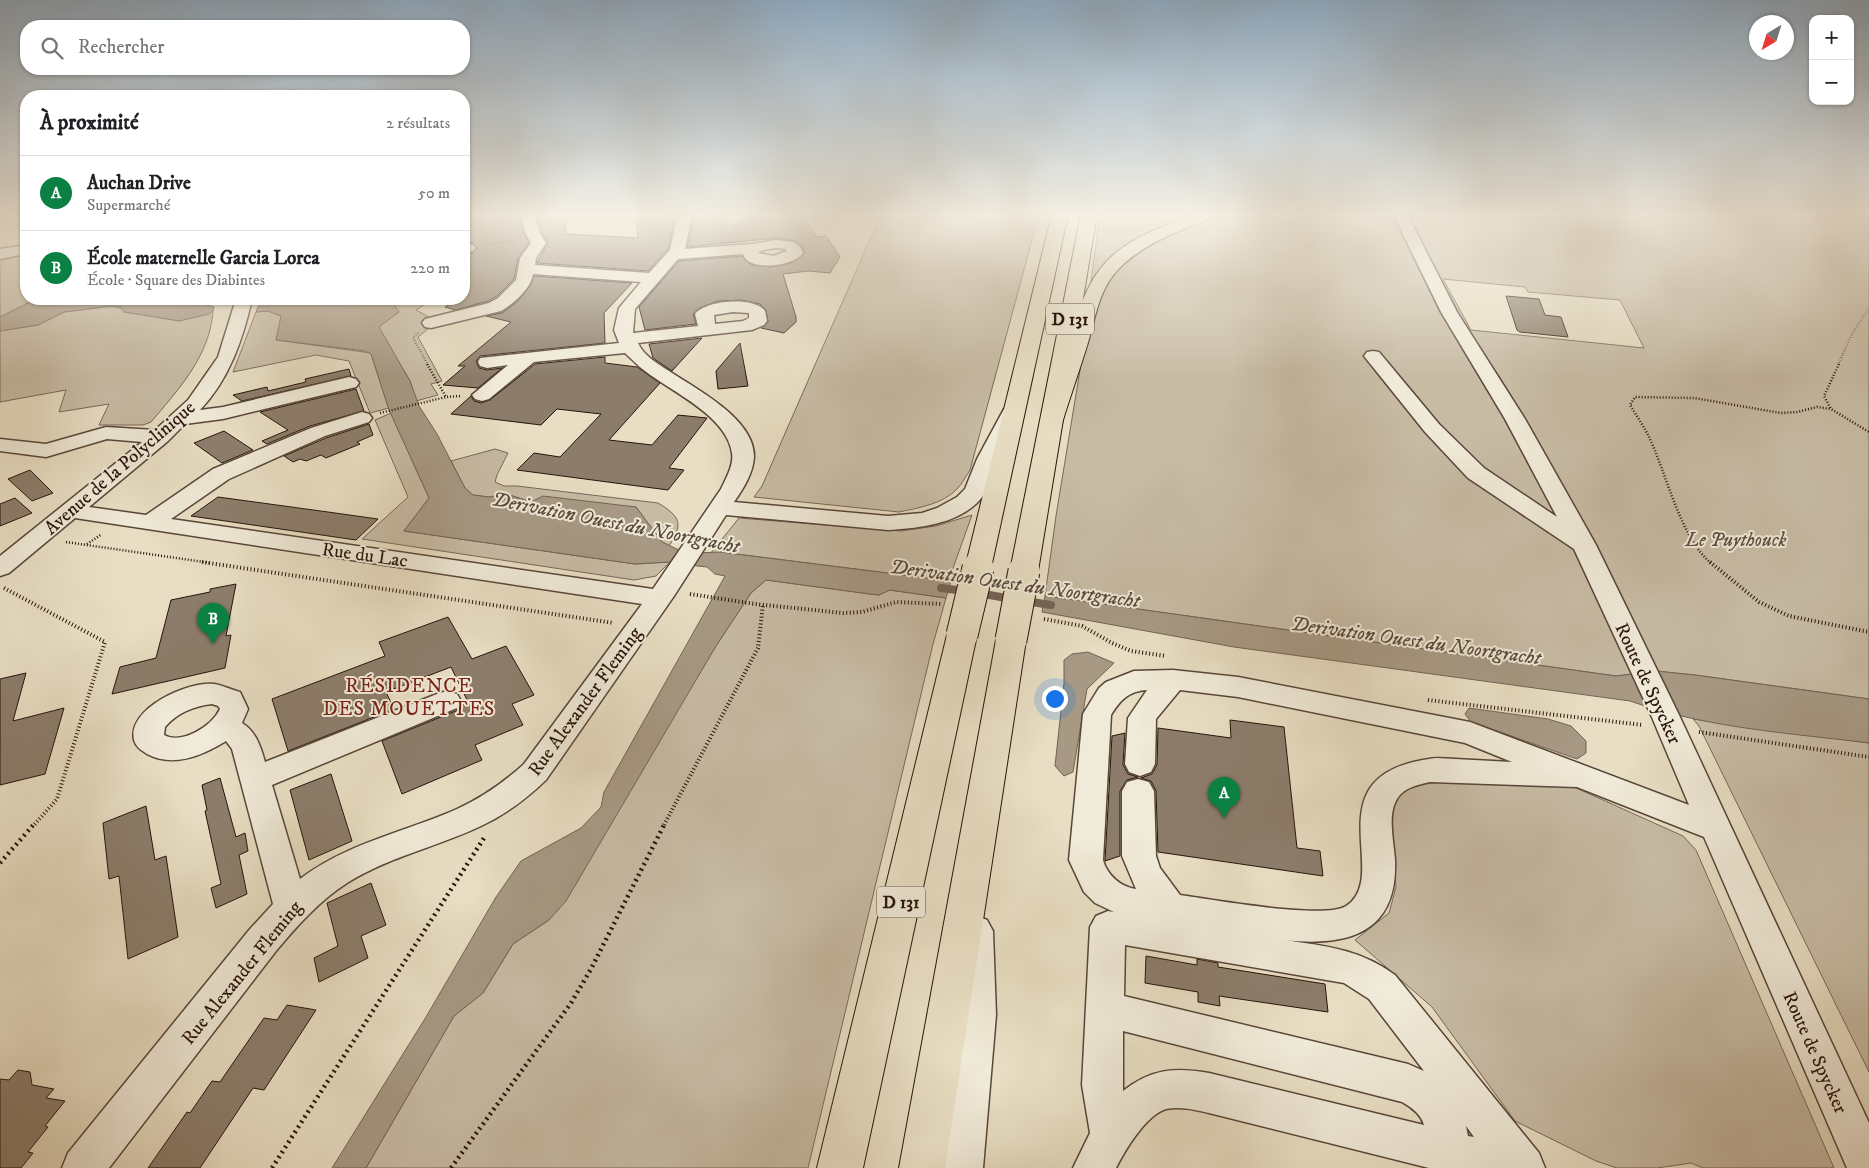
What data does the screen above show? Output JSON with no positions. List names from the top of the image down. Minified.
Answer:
{"streets":{"main road":["D 131"],"street":["Avenue de la Polyclinique","Rue du Lac","Route de Spycker","Rue Alexander Fleming"]},"crossings":[["Avenue de la Polyclinique","Rue du Lac"],["Rue du Lac","Rue Alexander Fleming"]],"districts":["RÉSIDENCE DES MOUETTES"],"water":["Derivation Ouest du Noortgracht"],"parks":["Le Puythouck"],"north":"bottom left","page":{"map_buttons":["+","−"],"search":"Rechercher","heading":["À proximité","2 résultats"],"list":[{"mark":"A","name":"Auchan Drive","note":"Supermarché","value":"50 m"},{"mark":"B","name":"École maternelle Garcia Lorca","note":"École · Square des Diabintes","value":"220 m"}],"pins":["B","A"]}}
